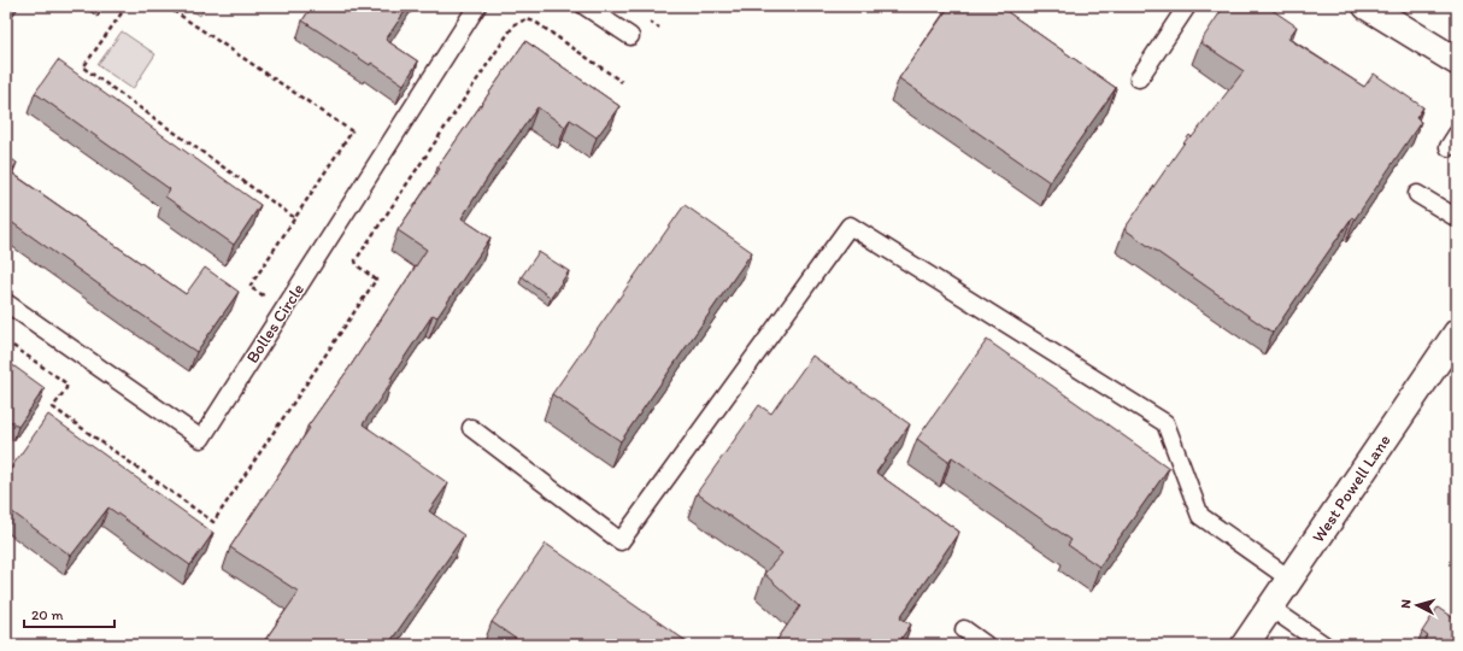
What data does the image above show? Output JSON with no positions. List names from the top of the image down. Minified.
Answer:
{"streets":{"street":["West Powell Lane"],"lane":["Bolles Circle"]},"scale_bar":"20 m","north":"left"}
